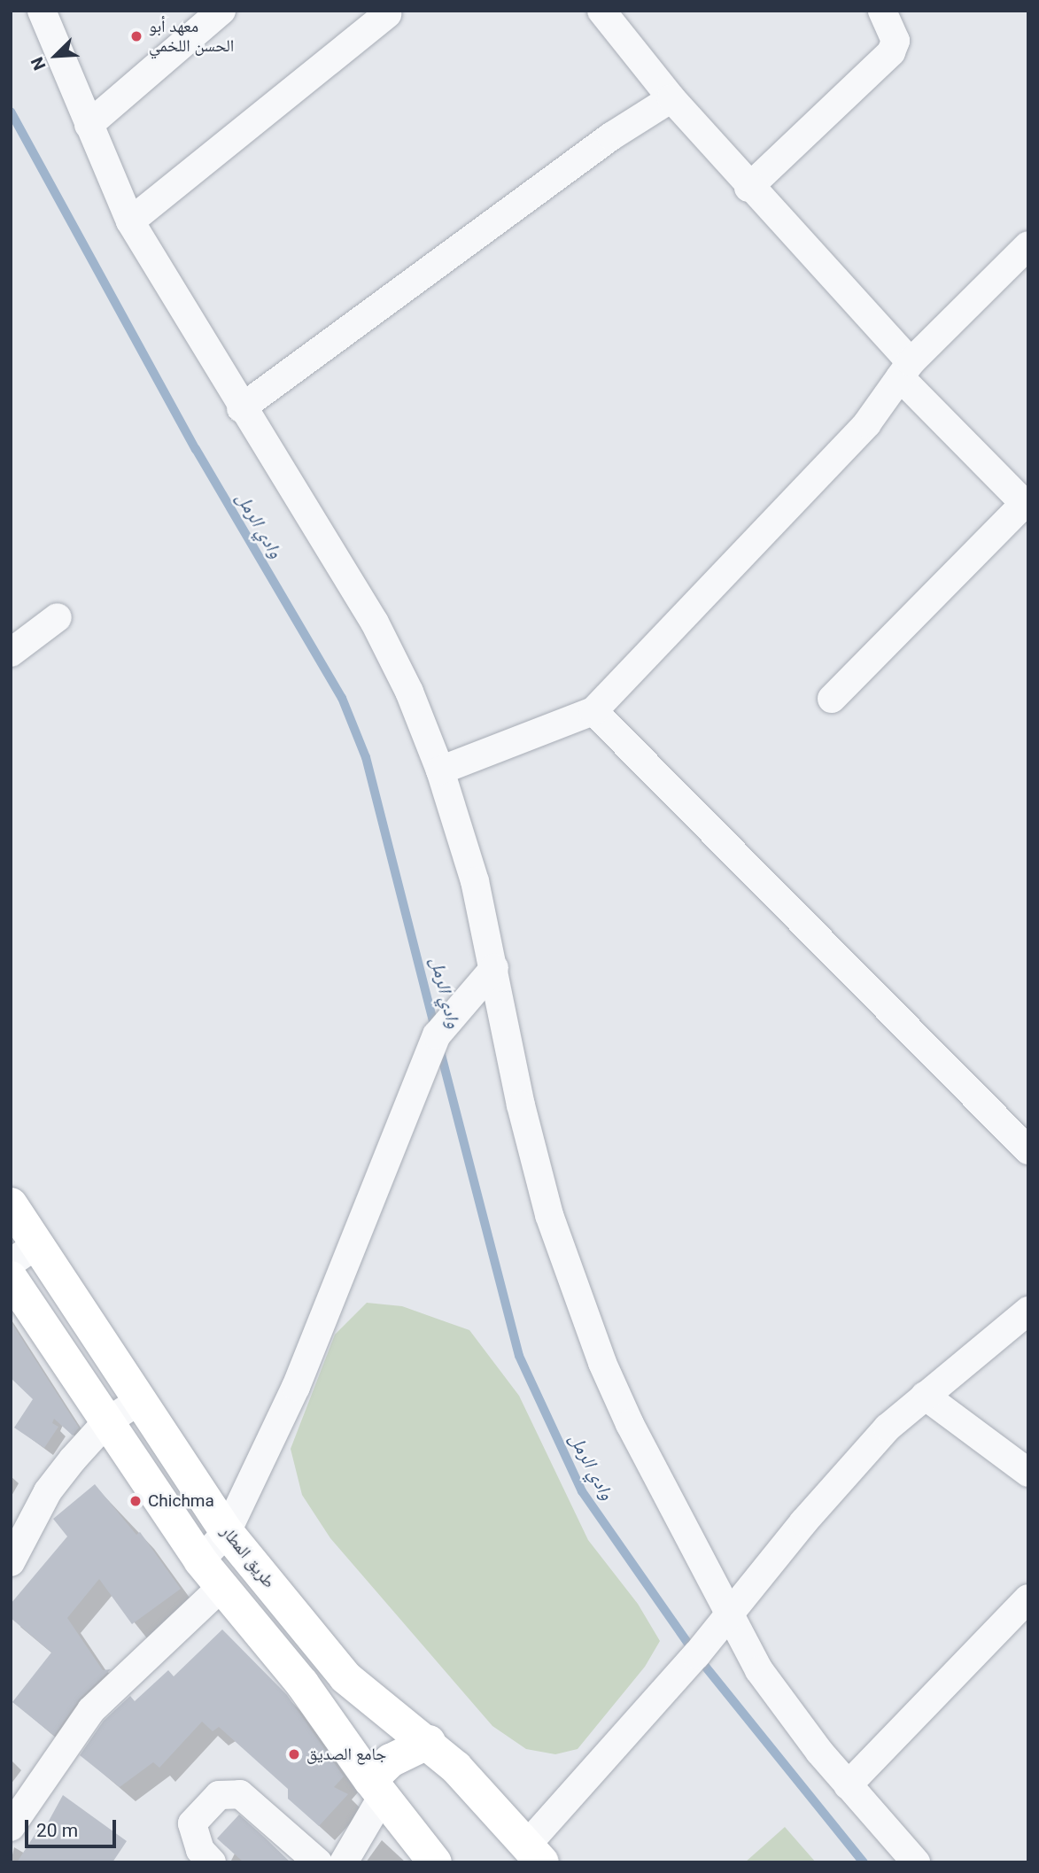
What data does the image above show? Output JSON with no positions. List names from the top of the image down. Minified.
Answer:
{"streets":{"main road":["طريق المطار"]},"water":["وادي الرمل"],"places":["معهد أبو الحسن اللخمي","Chichma","جامع الصديق"],"scale_bar":"20 m","north":"bottom left"}
